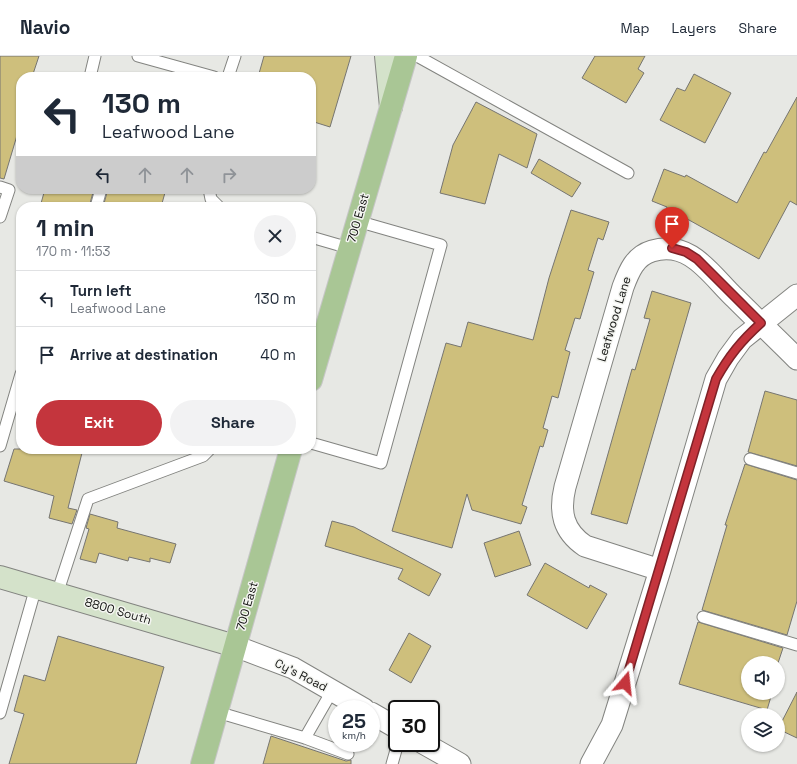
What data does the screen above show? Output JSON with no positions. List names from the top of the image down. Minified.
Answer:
{"streets":{"main road":["700 East"],"street":["Leafwood Lane","8800 South","Cy's Road"]},"crossings":[["700 East","8800 South"],["700 East","Cy's Road"],["8800 South","Cy's Road"]],"page":{"header":"Navio","nav":["Map","Layers","Share"],"turn":["130 m","Leafwood Lane"],"heading":["1 min","170 m · 11:53"],"list":[{"name":"Turn left","note":"Leafwood Lane","value":"130 m"},{"name":"Arrive at destination","value":"40 m"}],"buttons":["Exit","Share"],"speed":"25 km/h","limit":"30"}}
